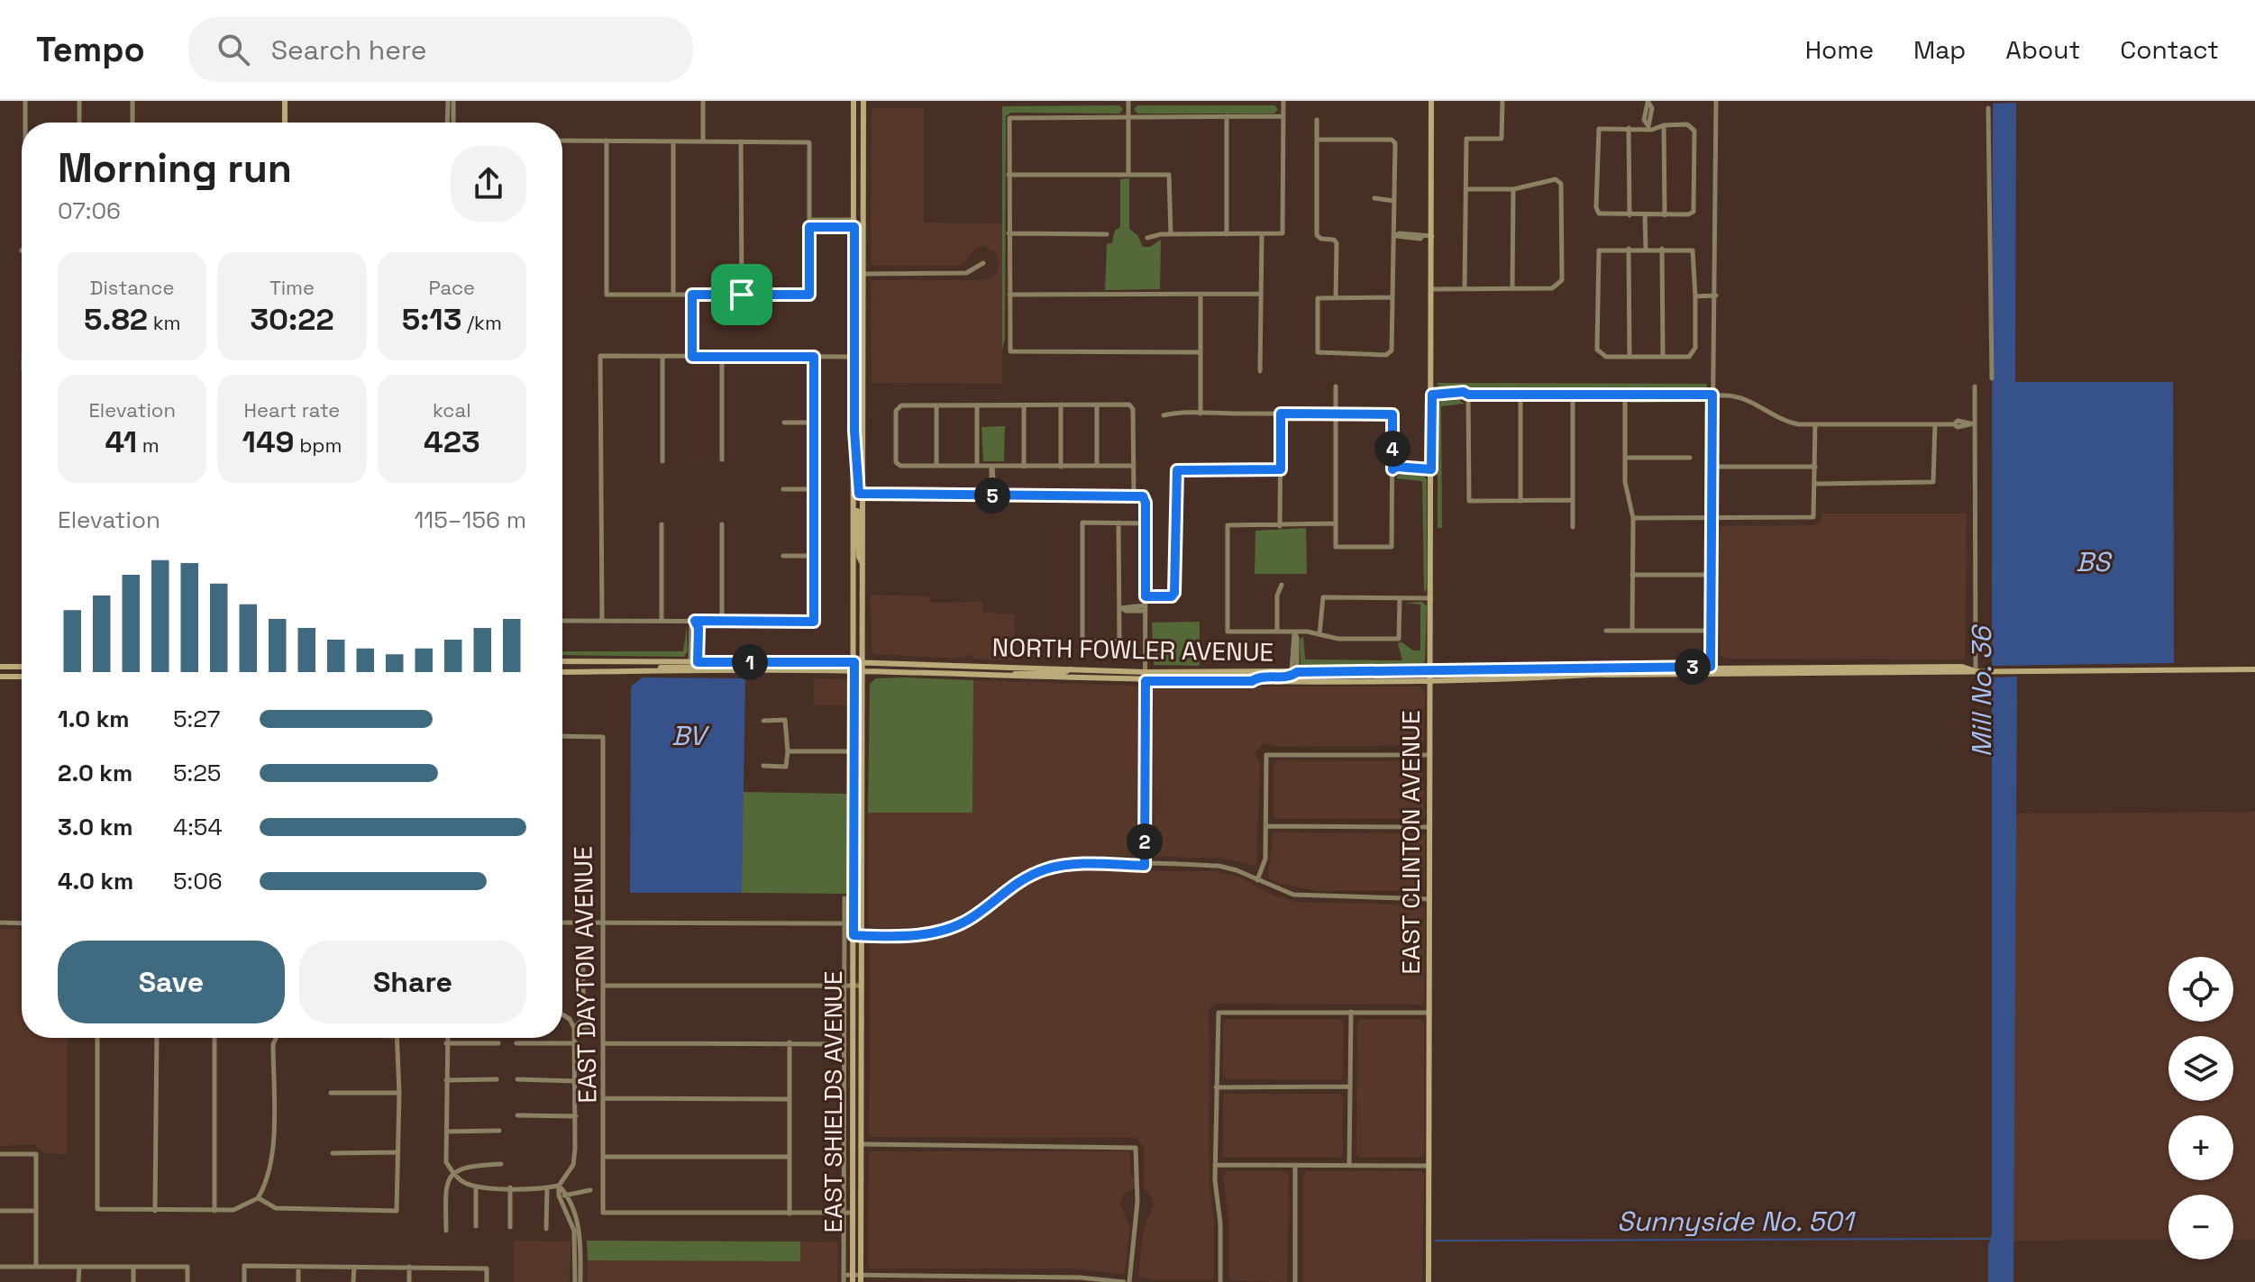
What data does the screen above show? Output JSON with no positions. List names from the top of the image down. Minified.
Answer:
{"streets":{"main road":["NORTH FOWLER AVENUE","EAST CLINTON AVENUE","EAST SHIELDS AVENUE"],"street":["EAST DAYTON AVENUE"]},"crossings":[["NORTH FOWLER AVENUE","EAST CLINTON AVENUE"],["NORTH FOWLER AVENUE","EAST SHIELDS AVENUE"]],"water":["BS","Mill No. 36","BV","Sunnyside No. 501"],"page":{"header":"Tempo","search":"Search here","nav":["Home","Map","About","Contact"],"heading":["Morning run","07:06"],"stats":[["Distance","5.82 km"],["Time","30:22"],["Pace","5:13 /km"],["Elevation","41 m"],["Heart rate","149 bpm"],["kcal","423"]],"pins":["4","5","1","3","2"],"chart":["Elevation","115–156 m"],"list":[{"name":"1.0 km","note":"5:27"},{"name":"2.0 km","note":"5:25"},{"name":"3.0 km","note":"4:54"},{"name":"4.0 km","note":"5:06"}],"buttons":["Save","Share"],"map_buttons":["+","−"]}}
